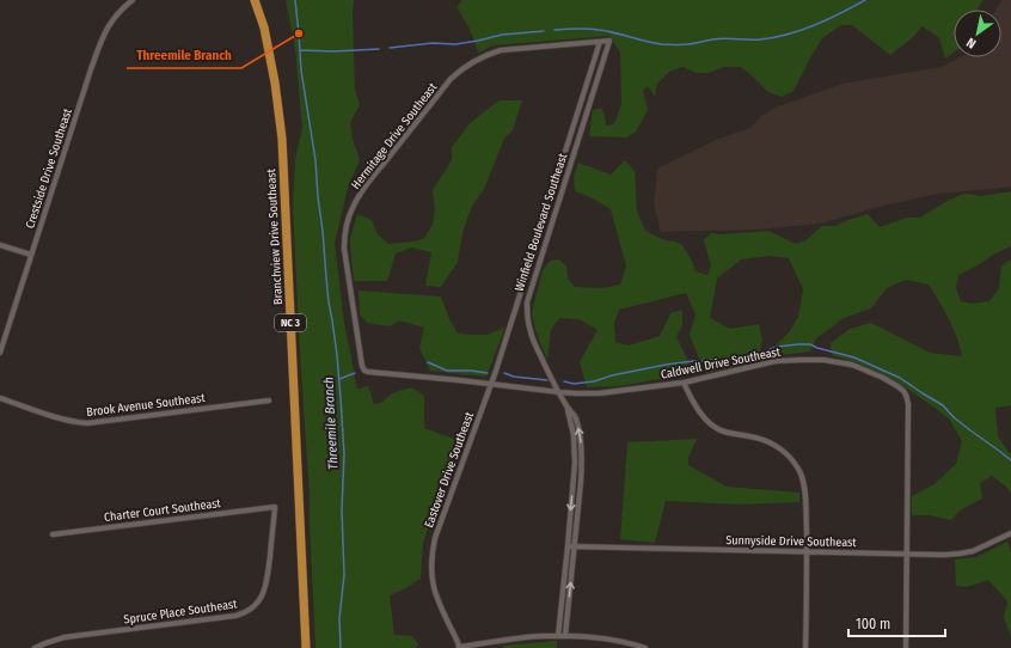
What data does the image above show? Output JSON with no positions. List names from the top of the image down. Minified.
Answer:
{"streets":{"main road":["Branchview Drive Southeast","NC 3"],"street":["Hermitage Drive Southeast","Crestside Drive Southeast","Winfield Boulevard Southeast","Caldwell Drive Southeast","Brook Avenue Southeast","Eastover Drive Southeast","Charter Court Southeast","Sunnyside Drive Southeast","Spruce Place Southeast"]},"crossings":[["Hermitage Drive Southeast","Winfield Boulevard Southeast"],["Hermitage Drive Southeast","Caldwell Drive Southeast"],["Winfield Boulevard Southeast","Caldwell Drive Southeast"],["Winfield Boulevard Southeast","Eastover Drive Southeast"],["Winfield Boulevard Southeast","Sunnyside Drive Southeast"],["Caldwell Drive Southeast","Eastover Drive Southeast"],["Caldwell Drive Southeast","Sunnyside Drive Southeast"],["Charter Court Southeast","Spruce Place Southeast"]],"water":["Threemile Branch"],"places":["Threemile Branch"],"scale_bar":"100 m","north":"bottom left"}
